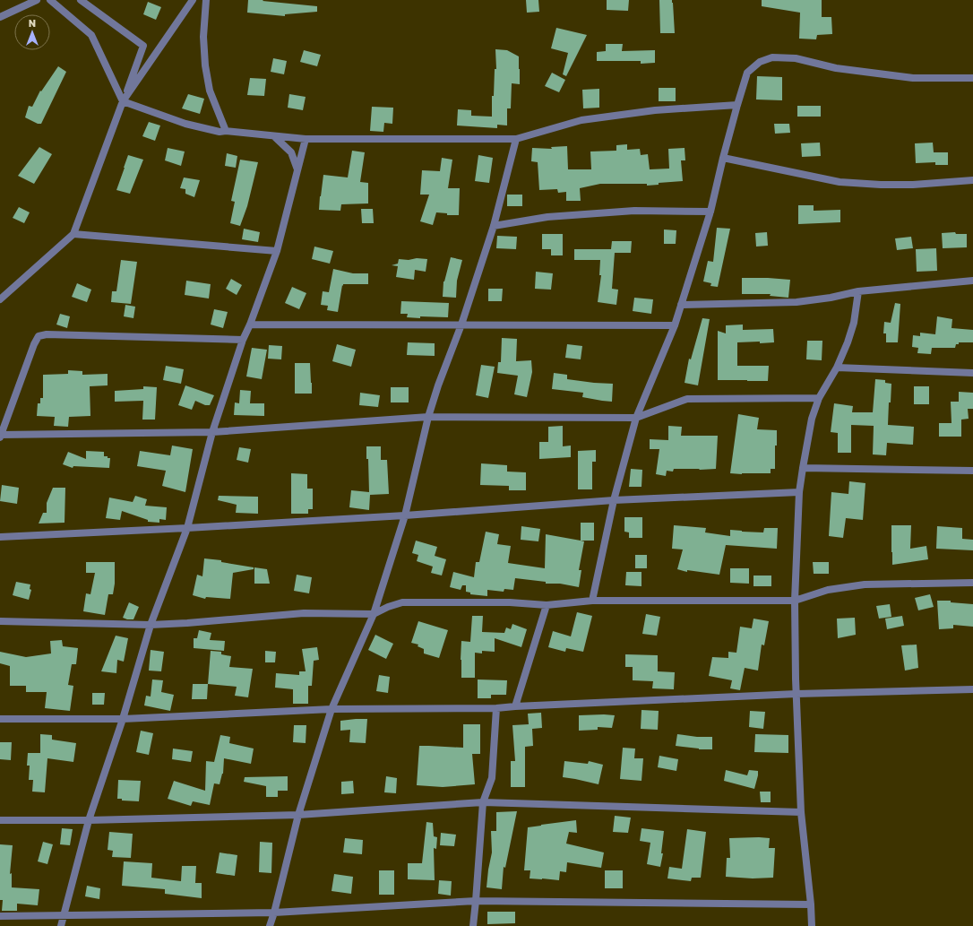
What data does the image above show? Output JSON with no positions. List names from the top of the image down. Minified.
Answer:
{"north":"top"}
